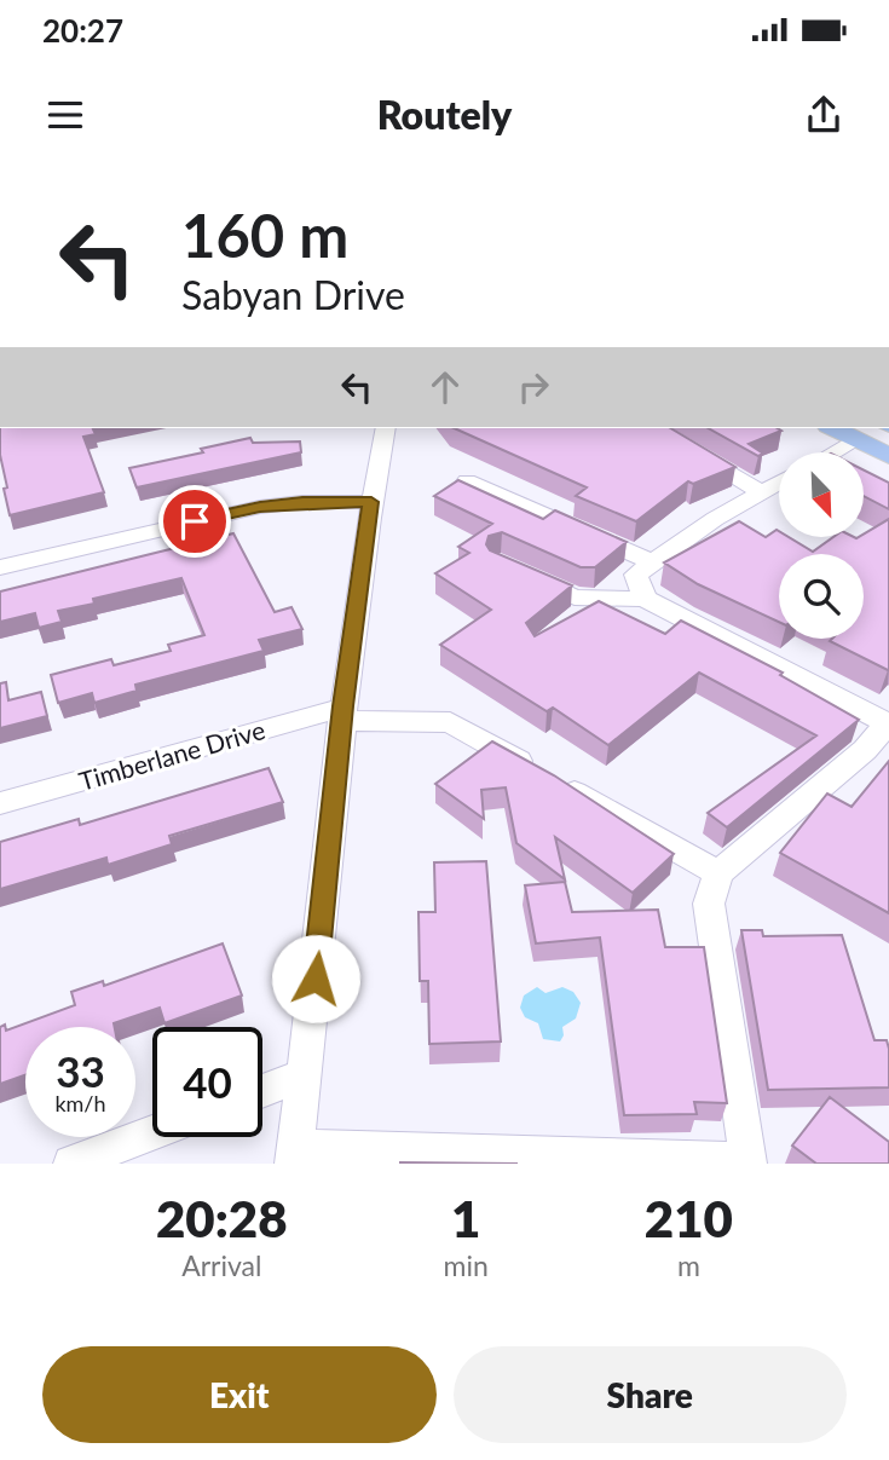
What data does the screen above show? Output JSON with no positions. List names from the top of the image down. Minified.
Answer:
{"streets":{"street":["Timberlane Drive"]},"north":"bottom right","page":{"status":"20:27","header":"Routely","turn":["160 m","Sabyan Drive"],"speed":"33 km/h","limit":"40","eta":["20:28","Arrival","1","min","210","m"],"buttons":["Exit","Share"]}}
